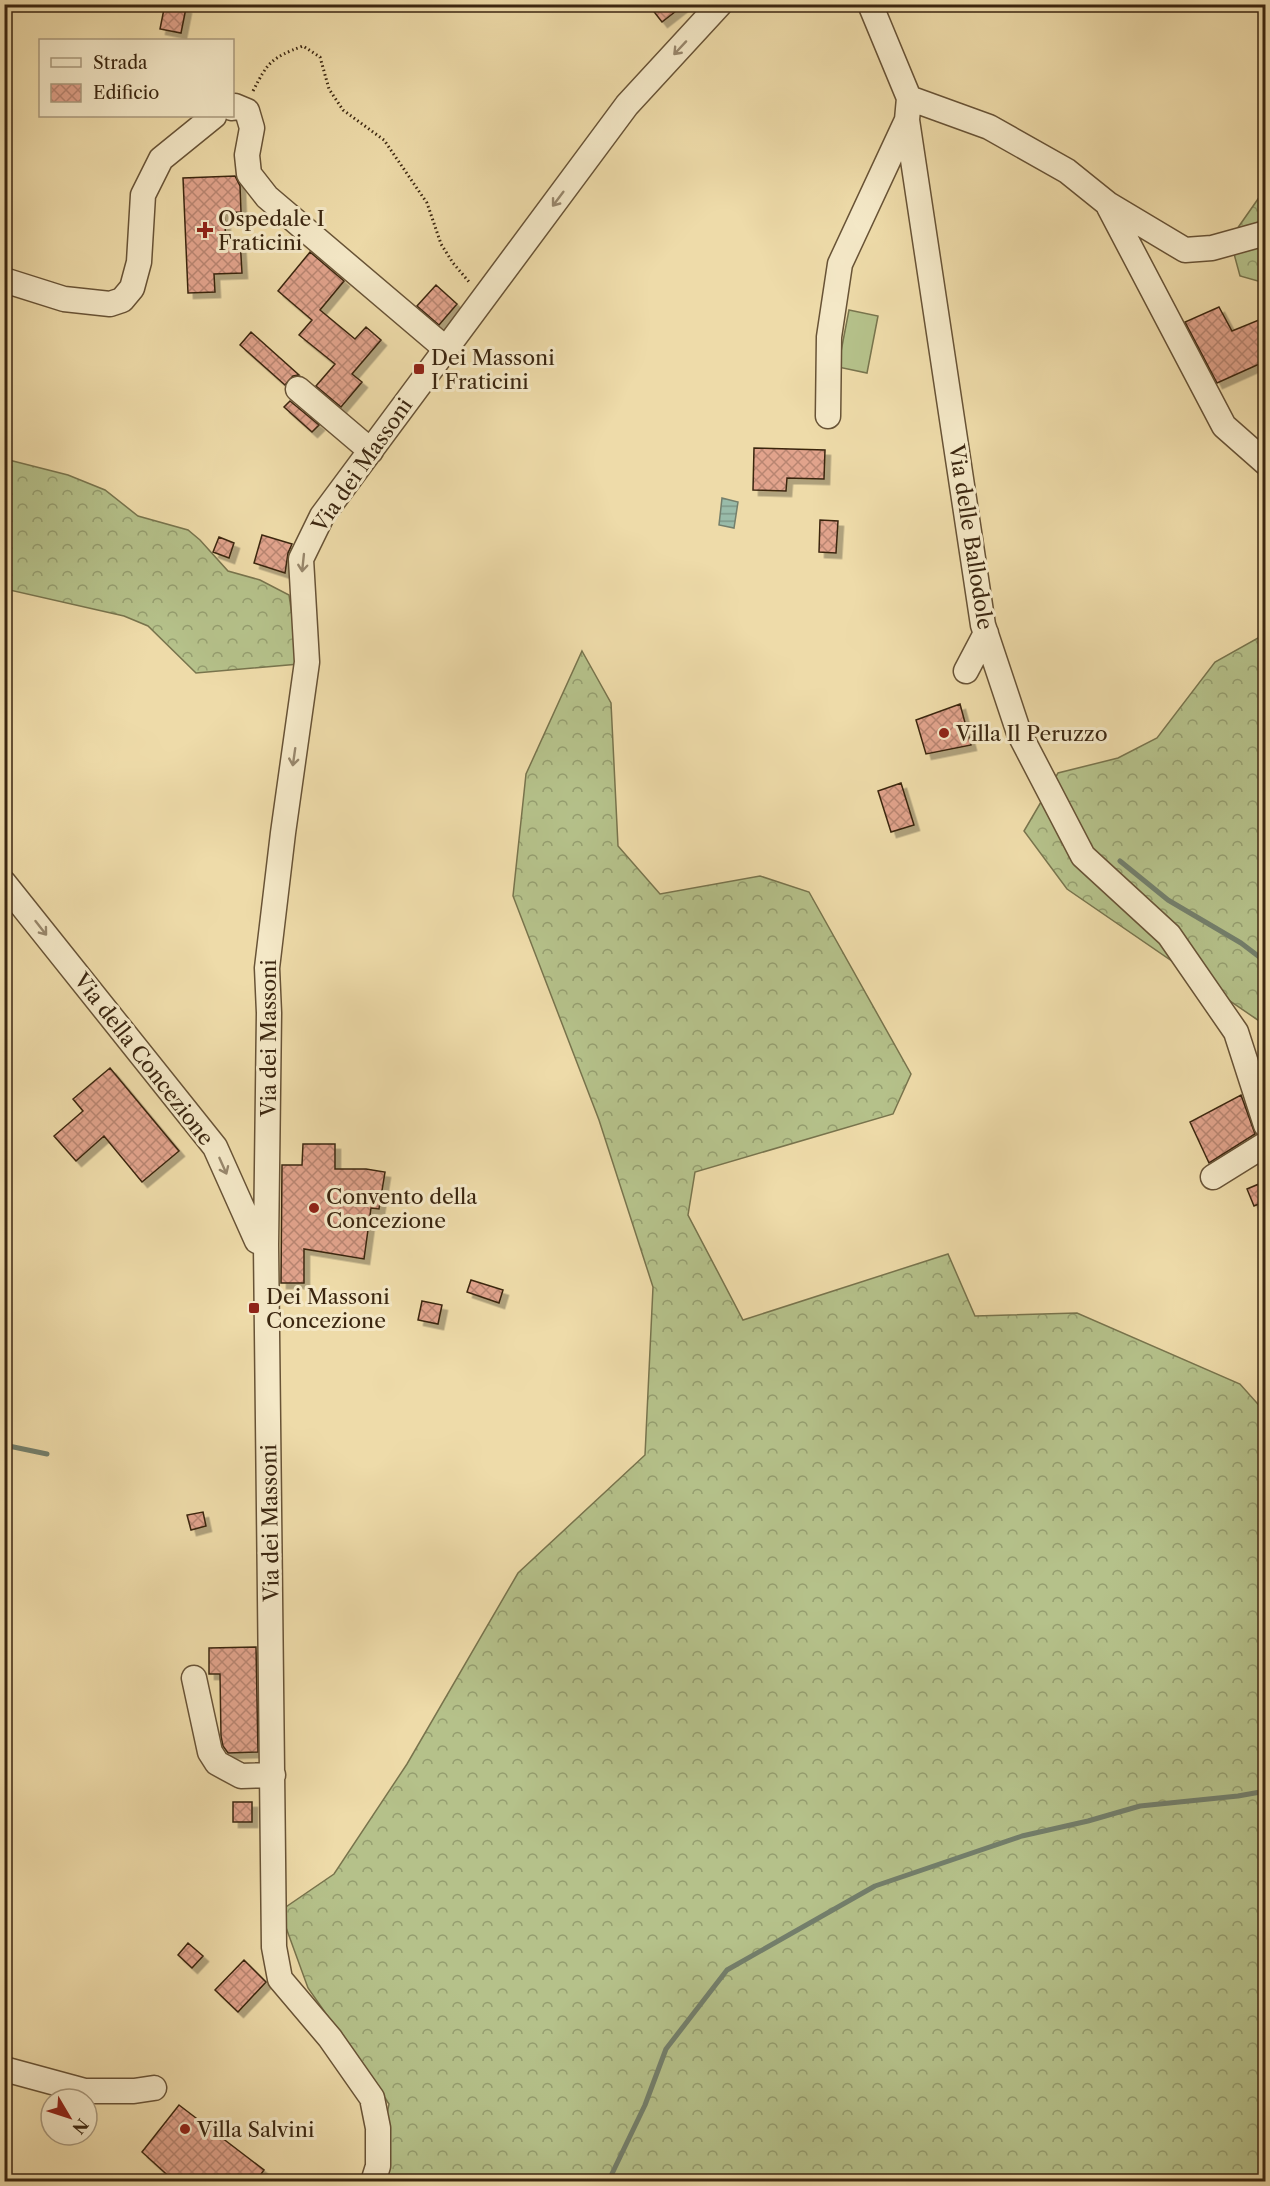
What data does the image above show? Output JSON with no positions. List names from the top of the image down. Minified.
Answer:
{"streets":{"street":["Via dei Massoni","Via delle Ballodole","Via della Concezione"]},"crossings":[["Via dei Massoni","Via della Concezione"]],"one_way":["Via dei Massoni","Via della Concezione"],"places":{"health":["Ospedale I Fraticini"],"transit":["Dei Massoni I Fraticini","Dei Massoni Concezione"],"other":["Villa Il Peruzzo","Convento della Concezione","Villa Salvini"]},"legend":["Strada","Edificio"],"north":"bottom right"}
